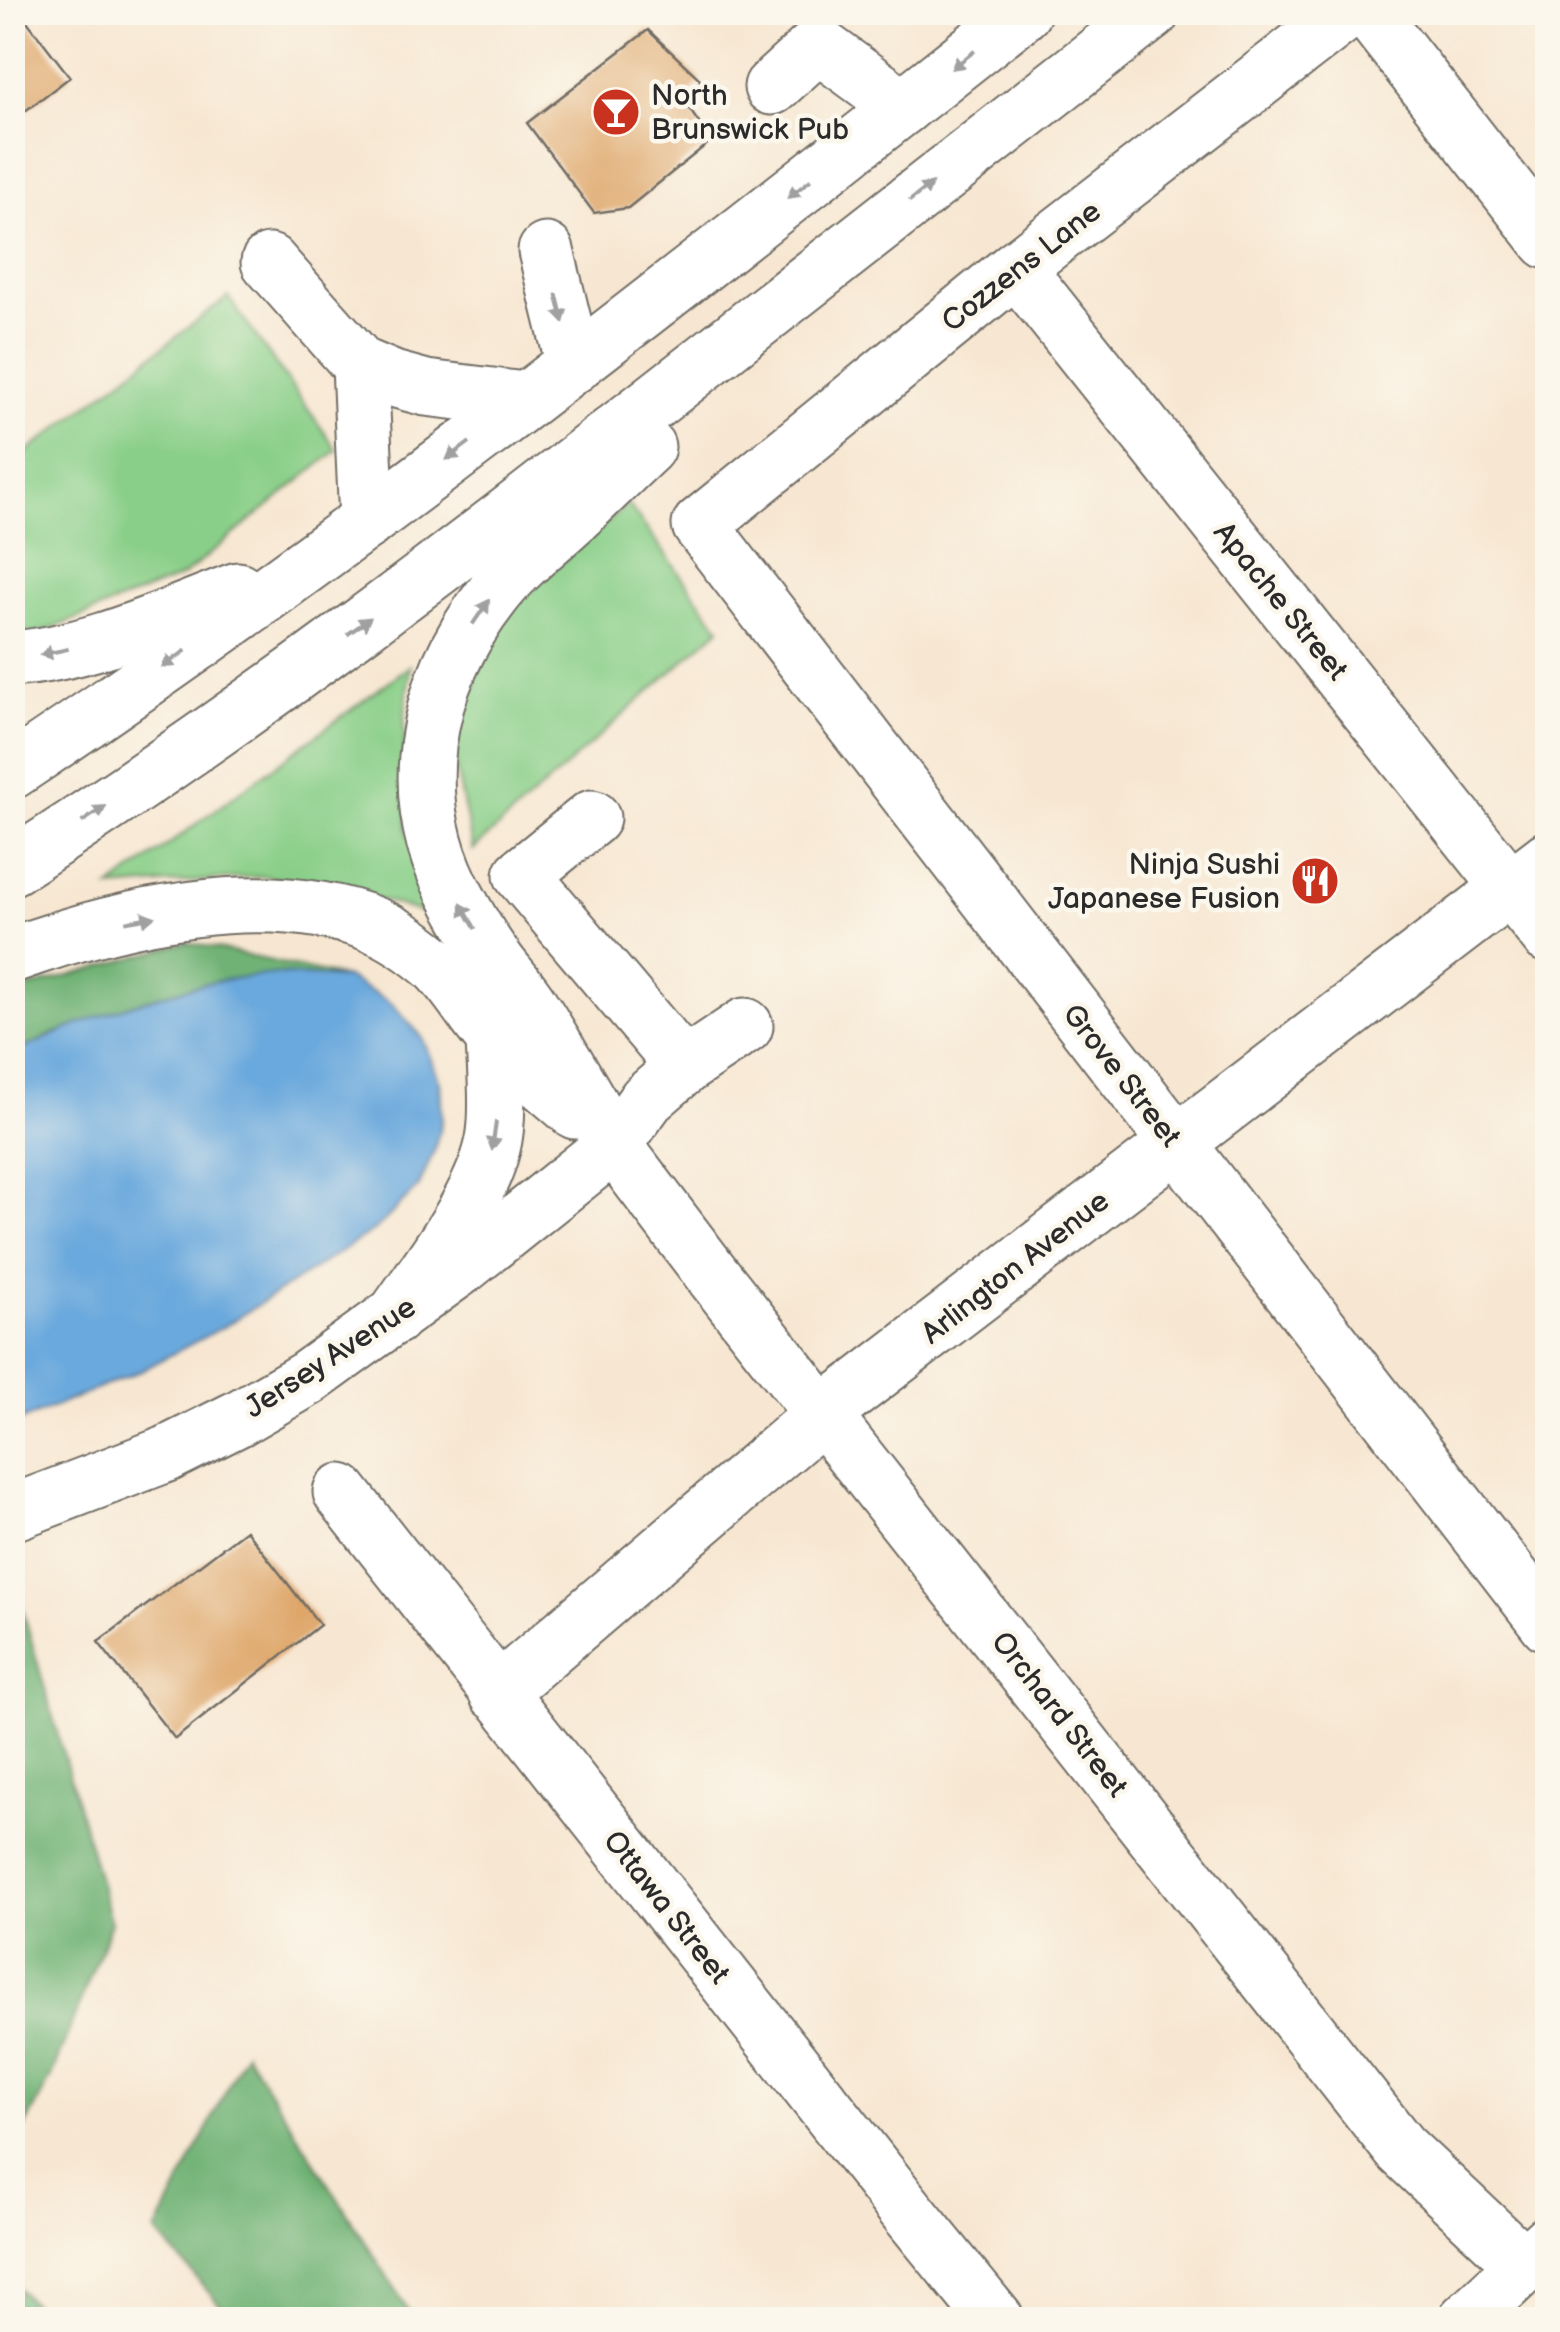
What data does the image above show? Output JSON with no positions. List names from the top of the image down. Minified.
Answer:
{"streets":{"main road":["Cozzens Lane","Apache Street","Grove Street","Arlington Avenue","Jersey Avenue","Orchard Street","Ottawa Street"]},"crossings":[["Cozzens Lane","Apache Street"],["Cozzens Lane","Grove Street"],["Apache Street","Arlington Avenue"],["Grove Street","Arlington Avenue"],["Arlington Avenue","Orchard Street"],["Arlington Avenue","Ottawa Street"],["Jersey Avenue","Orchard Street"]],"places":{"bar":["North Brunswick Pub"],"restaurant":["Ninja Sushi Japanese Fusion"]}}
